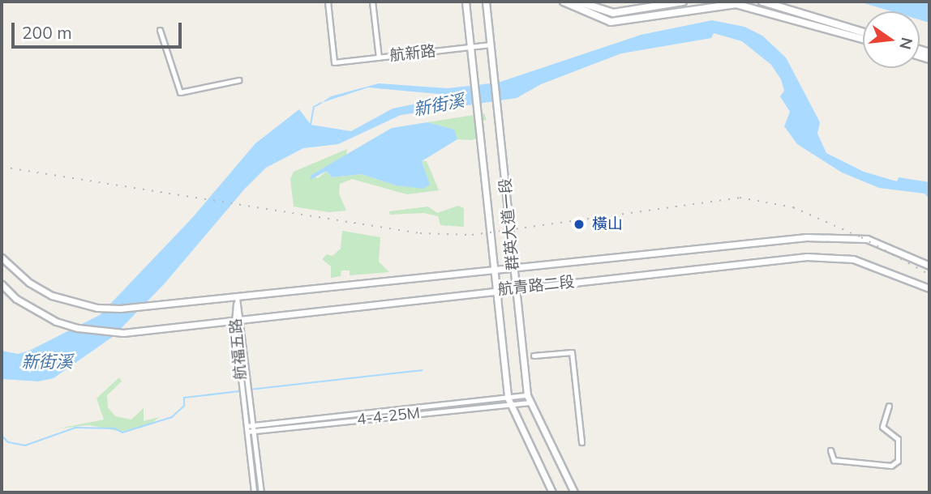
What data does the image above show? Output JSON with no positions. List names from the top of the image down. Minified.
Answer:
{"streets":{"street":["航新路","群英大道一段","航青路二段","航福五路","4-4-25M"]},"crossings":[["航新路","群英大道一段"],["群英大道一段","航青路二段"],["群英大道一段","4-4-25M"],["航青路二段","航福五路"],["航福五路","4-4-25M"]],"water":["新街溪"],"places":["橫山"],"scale_bar":"200 m","north":"right"}
